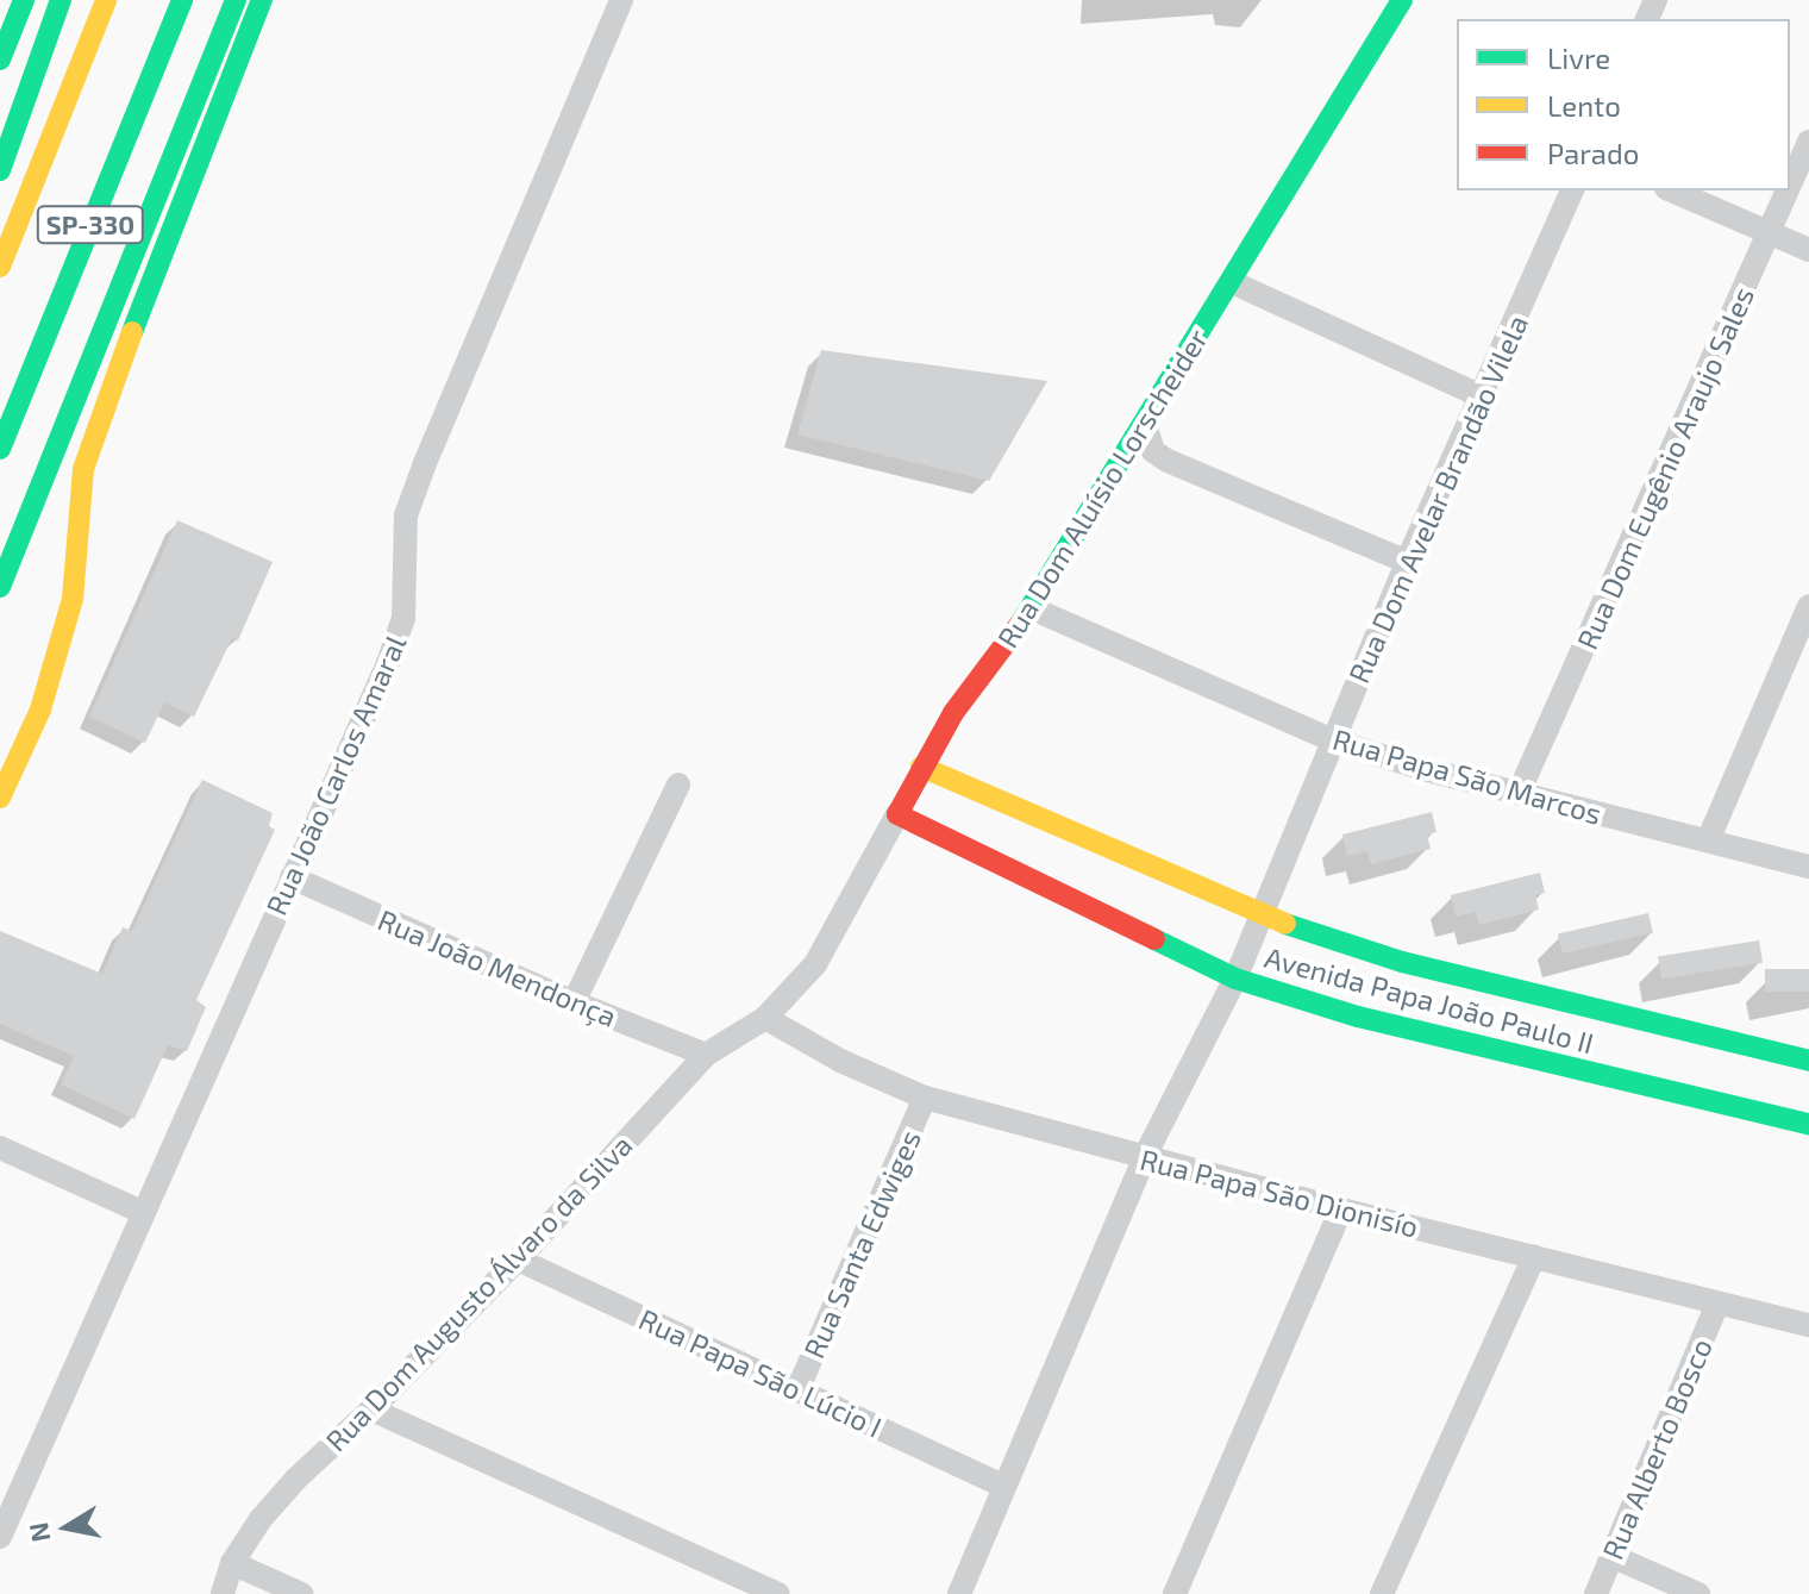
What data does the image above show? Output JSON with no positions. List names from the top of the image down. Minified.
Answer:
{"streets":{"main road":["SP-330","Rua Dom Aluísio Lorscheider","Avenida Papa João Paulo II"],"street":["Rua Dom Eugênio Araujo Sales","Rua Dom Avelar Brandão Vilela","Rua João Carlos Amaral","Rua Papa São Marcos","Rua João Mendonça","Rua Papa São Dionisío","Rua Santa Edwiges","Rua Dom Augusto Álvaro da Silva","Rua Papa São Lúcio I","Rua Alberto Bosco"]},"crossings":[["Rua Dom Eugênio Araujo Sales","Rua Papa São Marcos"],["Rua Dom Aluísio Lorscheider","Rua Papa São Marcos"],["Rua Dom Aluísio Lorscheider","Avenida Papa João Paulo II"],["Rua Dom Aluísio Lorscheider","Rua Papa São Dionisío"],["Rua Dom Aluísio Lorscheider","Rua Dom Augusto Álvaro da Silva"],["Rua Dom Avelar Brandão Vilela","Rua Papa São Marcos"],["Rua Dom Avelar Brandão Vilela","Avenida Papa João Paulo II"],["Rua Dom Avelar Brandão Vilela","Rua Papa São Dionisío"],["Rua Dom Avelar Brandão Vilela","Rua Papa São Lúcio I"],["Rua João Carlos Amaral","Rua João Mendonça"],["Rua João Mendonça","Rua Dom Augusto Álvaro da Silva"],["Rua Papa São Dionisío","Rua Santa Edwiges"],["Rua Papa São Dionisío","Rua Dom Augusto Álvaro da Silva"],["Rua Papa São Dionisío","Rua Alberto Bosco"],["Rua Santa Edwiges","Rua Papa São Lúcio I"],["Rua Dom Augusto Álvaro da Silva","Rua Papa São Lúcio I"]],"legend":["Livre","Lento","Parado"],"north":"left"}
